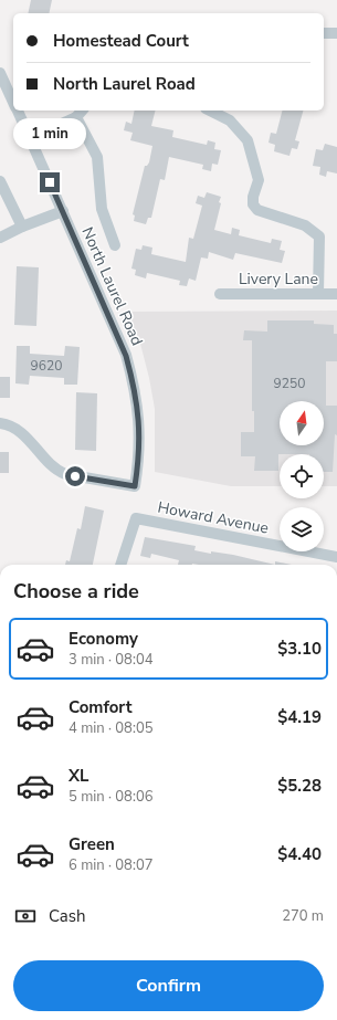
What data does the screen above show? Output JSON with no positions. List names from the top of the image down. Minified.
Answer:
{"streets":{"street":["Livery Lane","North Laurel Road","Howard Avenue"]},"house_numbers":["9620","9250"],"north":"top","page":{"banner":["Homestead Court","North Laurel Road"],"bubble":"1 min","heading":"Choose a ride","list":[{"name":"Economy","note":"3 min · 08:04","value":"$3.10"},{"name":"Comfort","note":"4 min · 08:05","value":"$4.19"},{"name":"XL","note":"5 min · 08:06","value":"$5.28"},{"name":"Green","note":"6 min · 08:07","value":"$4.40"}],"pay":["Cash","270 m"],"buttons":"Confirm"}}
